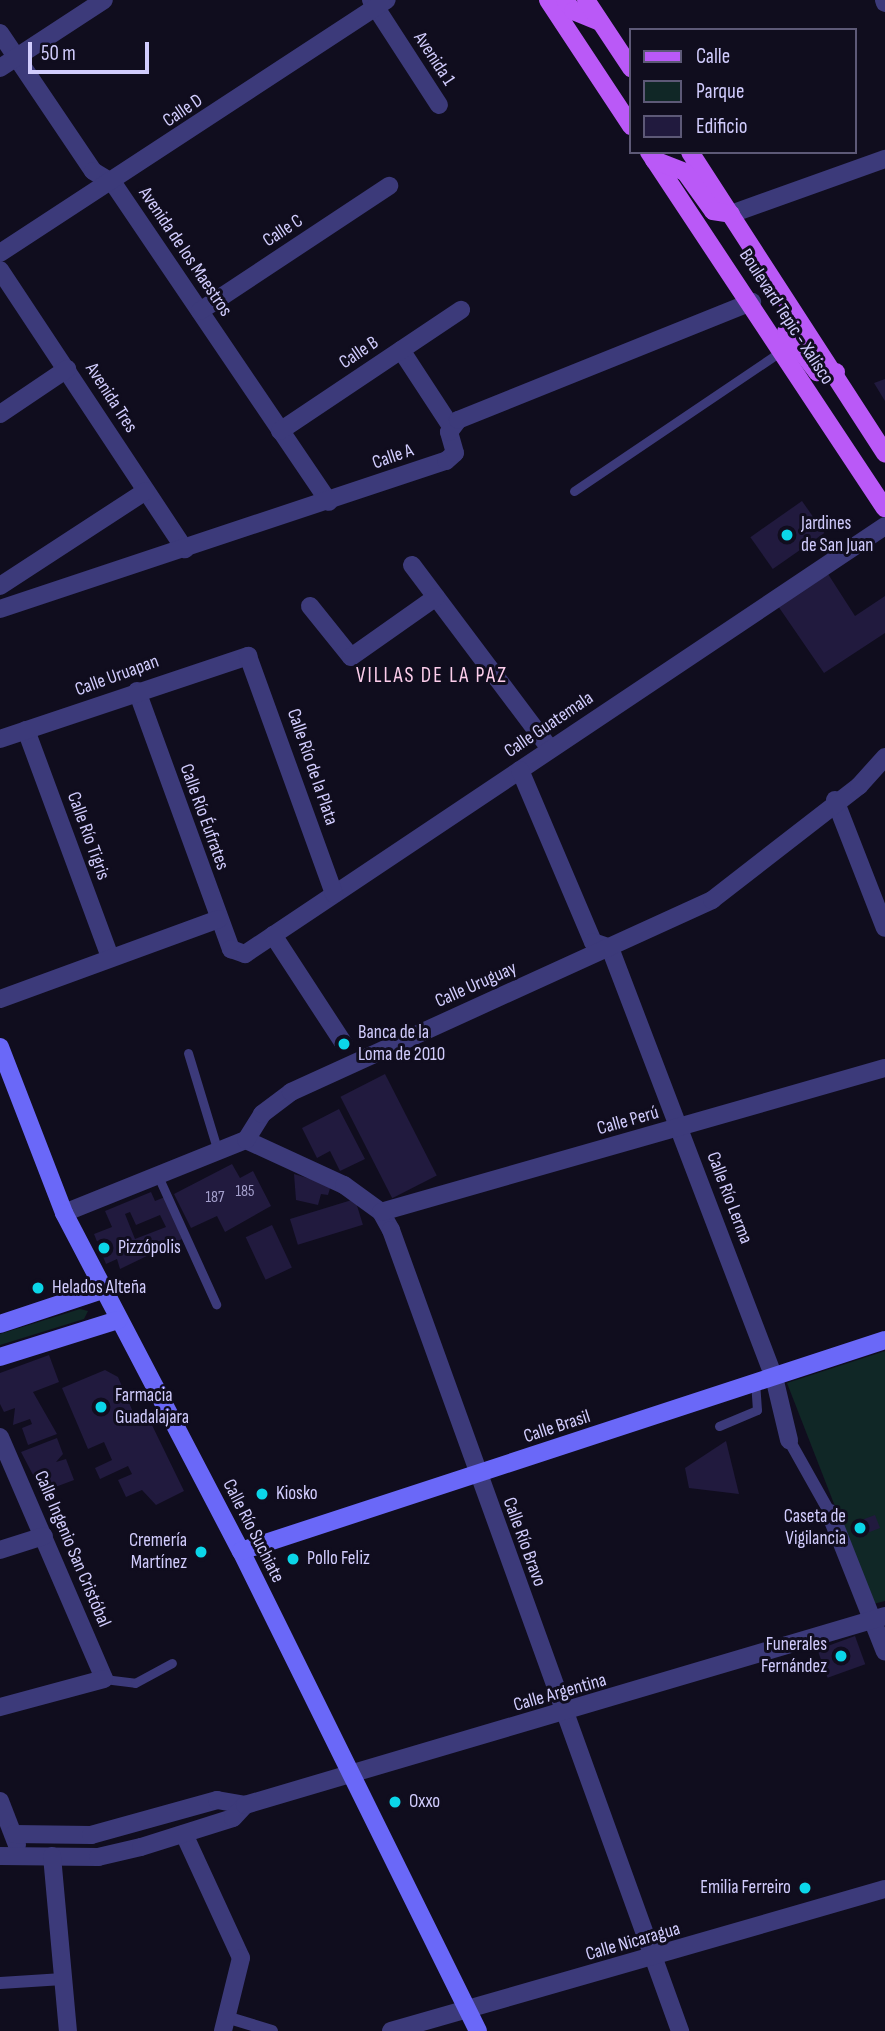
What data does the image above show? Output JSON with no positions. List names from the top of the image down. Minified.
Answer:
{"streets":{"main road":["Boulevard Tepic - Xalisco","Calle Brasil","Calle Río Suchiate"],"street":["Avenida 1","Calle D","Calle C","Avenida de los Maestros","Calle B","Avenida Tres","Calle A","Calle Uruapan","Calle Guatemala","Calle Río de la Plata","Calle Río Éufrates","Calle Río Tigris","Calle Uruguay","Calle Perú","Calle Río Lerma","Calle Río Bravo","Calle Ingenio San Cristóbal","Calle Argentina","Calle Nicaragua"]},"crossings":[["Avenida 1","Calle D"],["Calle D","Avenida de los Maestros"],["Calle C","Avenida de los Maestros"],["Avenida de los Maestros","Calle B"],["Avenida de los Maestros","Calle A"],["Avenida Tres","Calle A"],["Calle Uruapan","Calle Río de la Plata"],["Calle Uruapan","Calle Río Éufrates"],["Calle Uruapan","Calle Río Tigris"],["Calle Guatemala","Calle Río de la Plata"],["Calle Guatemala","Calle Río Éufrates"],["Calle Guatemala","Calle Río Lerma"],["Calle Uruguay","Calle Río Lerma"],["Calle Perú","Calle Río Lerma"],["Calle Perú","Calle Río Bravo"],["Calle Río Lerma","Calle Brasil"],["Calle Río Lerma","Calle Argentina"],["Calle Brasil","Calle Río Suchiate"],["Calle Brasil","Calle Río Bravo"],["Calle Río Suchiate","Calle Argentina"],["Calle Río Suchiate","Calle Nicaragua"],["Calle Río Bravo","Calle Argentina"],["Calle Río Bravo","Calle Nicaragua"]],"districts":["VILLAS DE LA PAZ"],"places":["Jardines de San Juan","Banca de la Loma de 2010","Pizzópolis","Helados Alteña","Farmacia Guadalajara","Kiosko","Caseta de Vigilancia","Cremería Martínez","Pollo Feliz","Funerales Fernández","Oxxo","Emilia Ferreiro"],"house_numbers":["185","187"],"legend":["Calle","Parque","Edificio"],"scale_bar":"50 m"}
